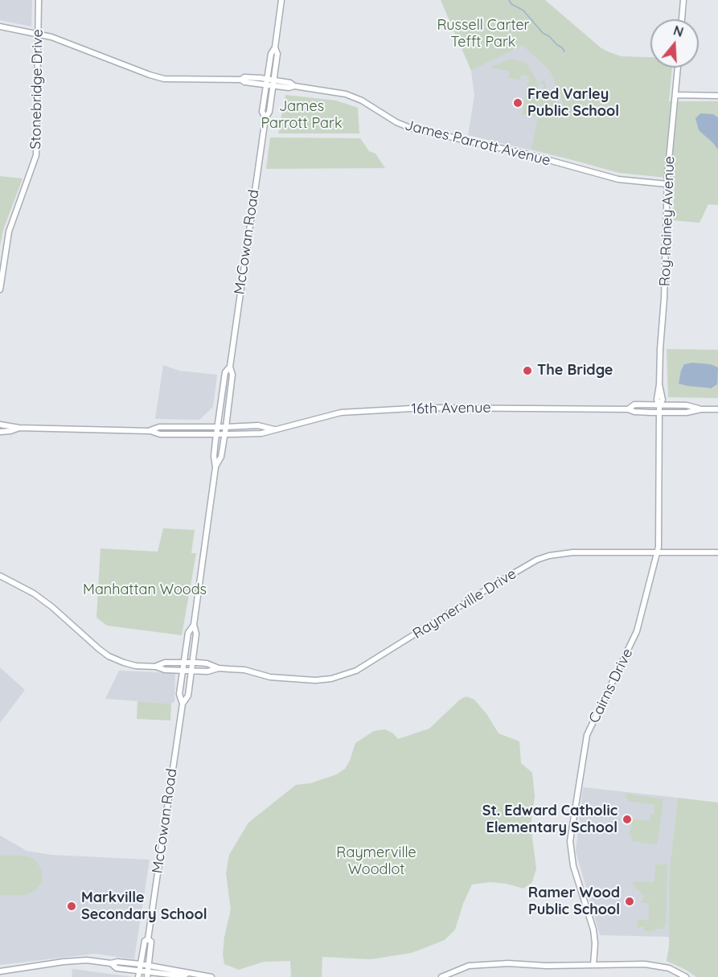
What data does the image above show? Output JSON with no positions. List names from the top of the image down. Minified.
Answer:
{"streets":{"street":["Stonebridge Drive","James Parrott Avenue","Roy Rainey Avenue","McCowan Road","16th Avenue","Raymerville Drive","Cairns Drive"]},"crossings":[["Stonebridge Drive","James Parrott Avenue"],["James Parrott Avenue","Roy Rainey Avenue"],["James Parrott Avenue","McCowan Road"],["Roy Rainey Avenue","16th Avenue"],["Roy Rainey Avenue","Cairns Drive"],["McCowan Road","16th Avenue"],["McCowan Road","Raymerville Drive"],["16th Avenue","Cairns Drive"],["Raymerville Drive","Cairns Drive"]],"parks":["Russell Carter Tefft Park","James Parrott Park","Manhattan Woods","Raymerville Woodlot"],"places":["Fred Varley Public School","The Bridge","St. Edward Catholic Elementary School","Ramer Wood Public School","Markville Secondary School"],"north":"top"}
